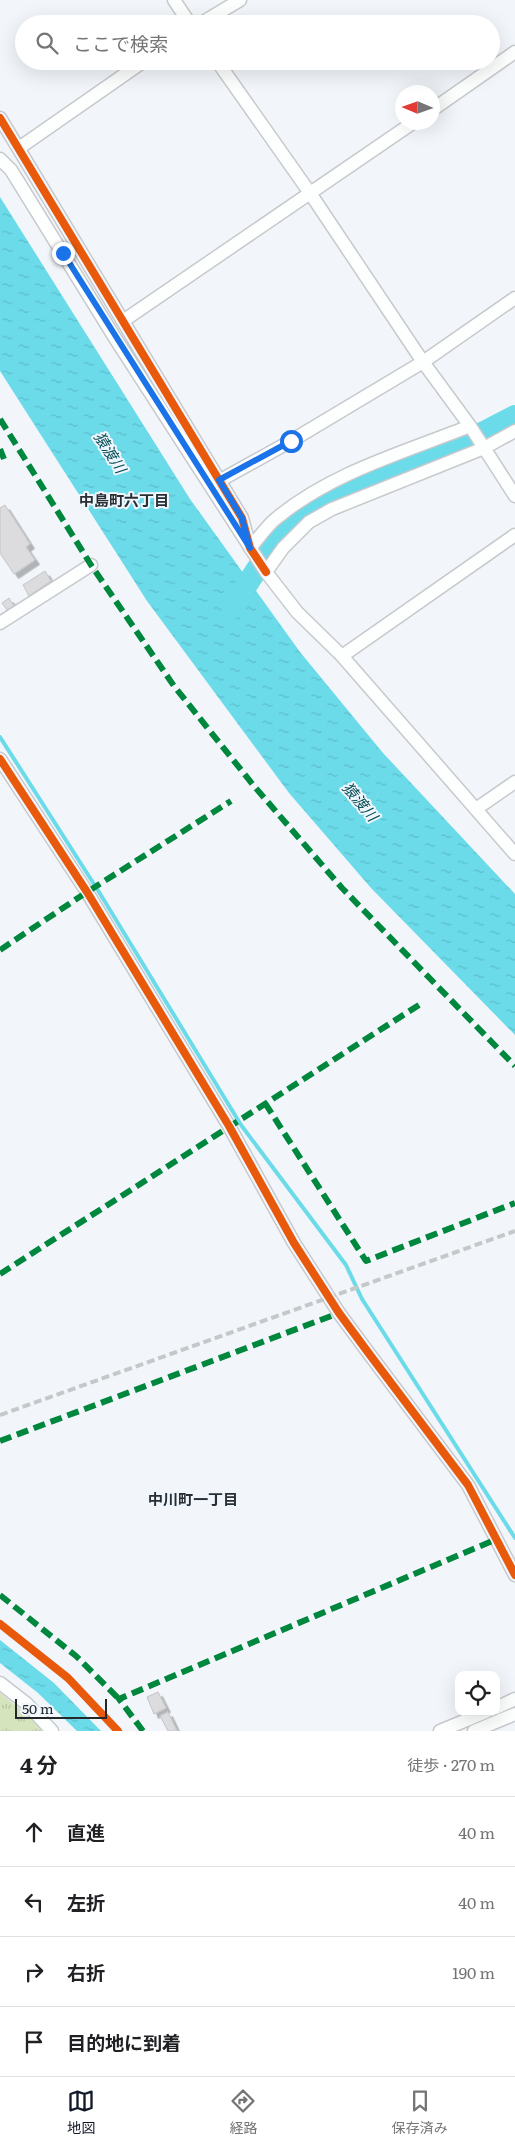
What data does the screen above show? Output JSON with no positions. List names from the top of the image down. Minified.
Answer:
{"districts":["中島町六丁目","中川町一丁目"],"water":["猿渡川"],"scale_bar":"50 m","north":"left","page":{"search":"ここで検索","scale":"50 m","heading":["4 分","徒歩 · 270 m"],"list":[["直進","40 m"],["左折","40 m"],["右折","190 m"],"目的地に到着"],"nav":["地図","経路","保存済み"]}}
